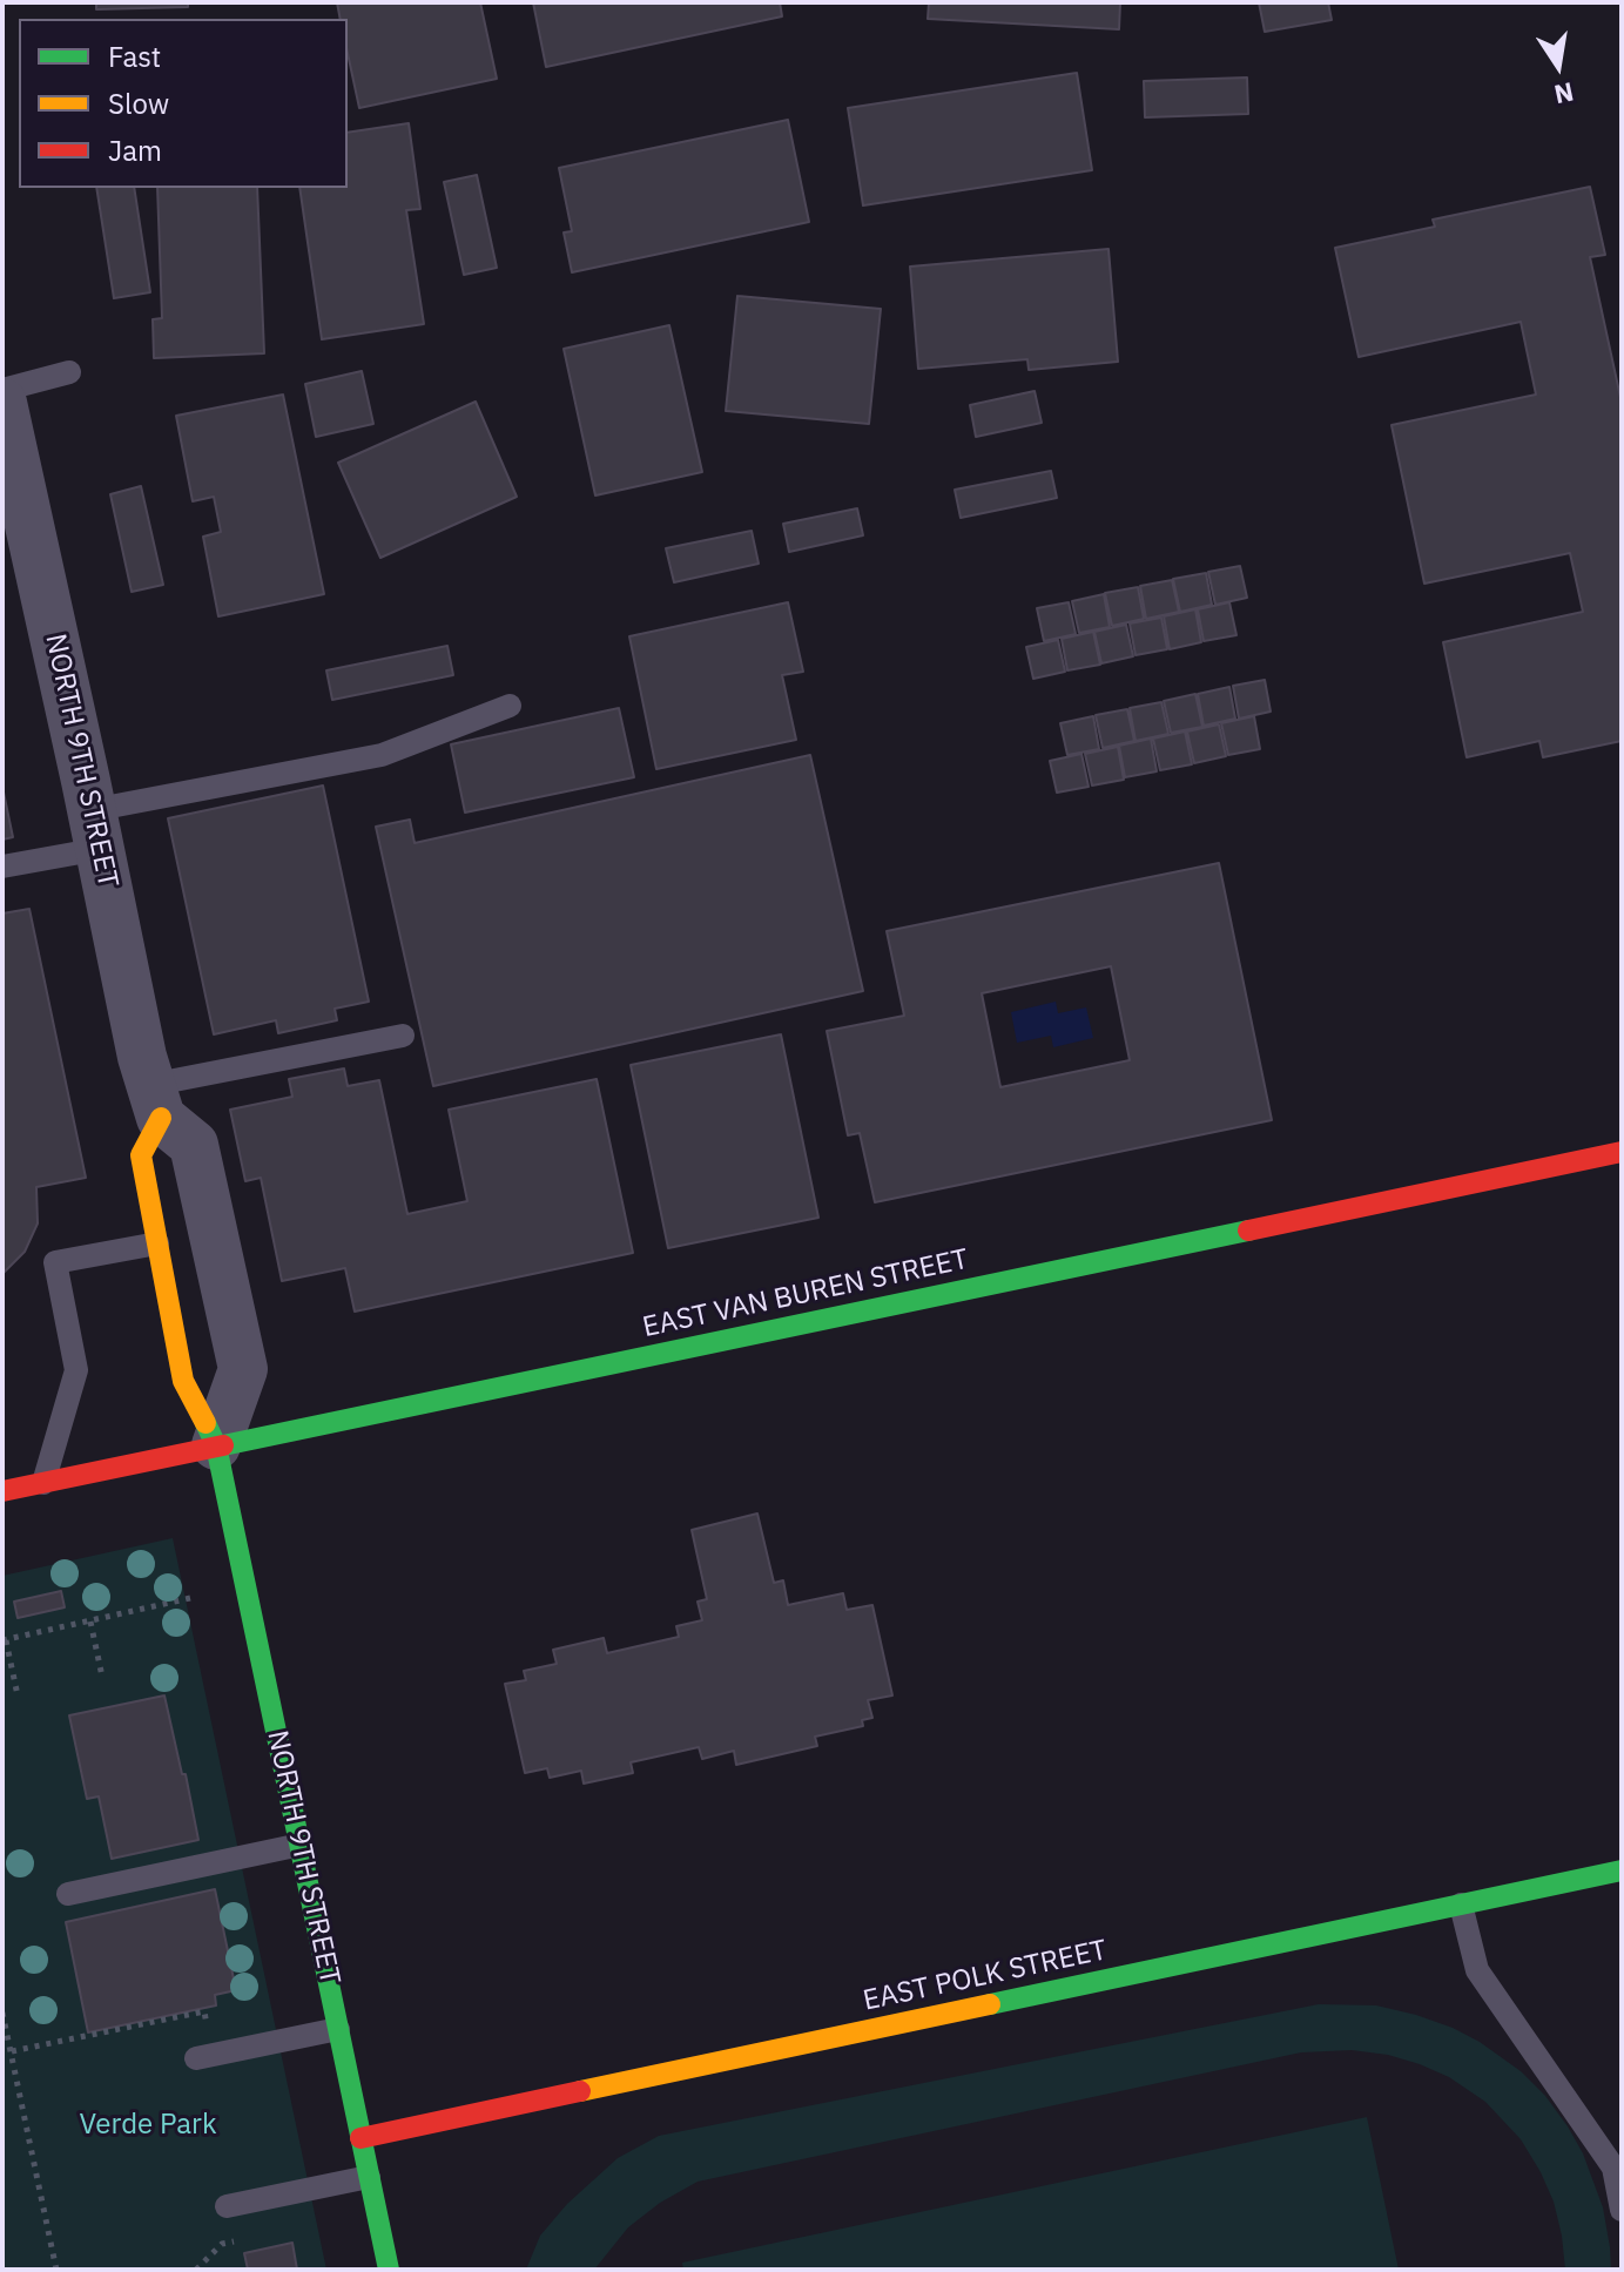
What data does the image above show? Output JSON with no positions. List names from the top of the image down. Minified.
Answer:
{"streets":{"street":["NORTH 9TH STREET","EAST VAN BUREN STREET","EAST POLK STREET"]},"crossings":[["NORTH 9TH STREET","EAST VAN BUREN STREET"],["NORTH 9TH STREET","EAST POLK STREET"]],"parks":["Verde Park"],"legend":["Fast","Slow","Jam"],"north":"bottom"}
